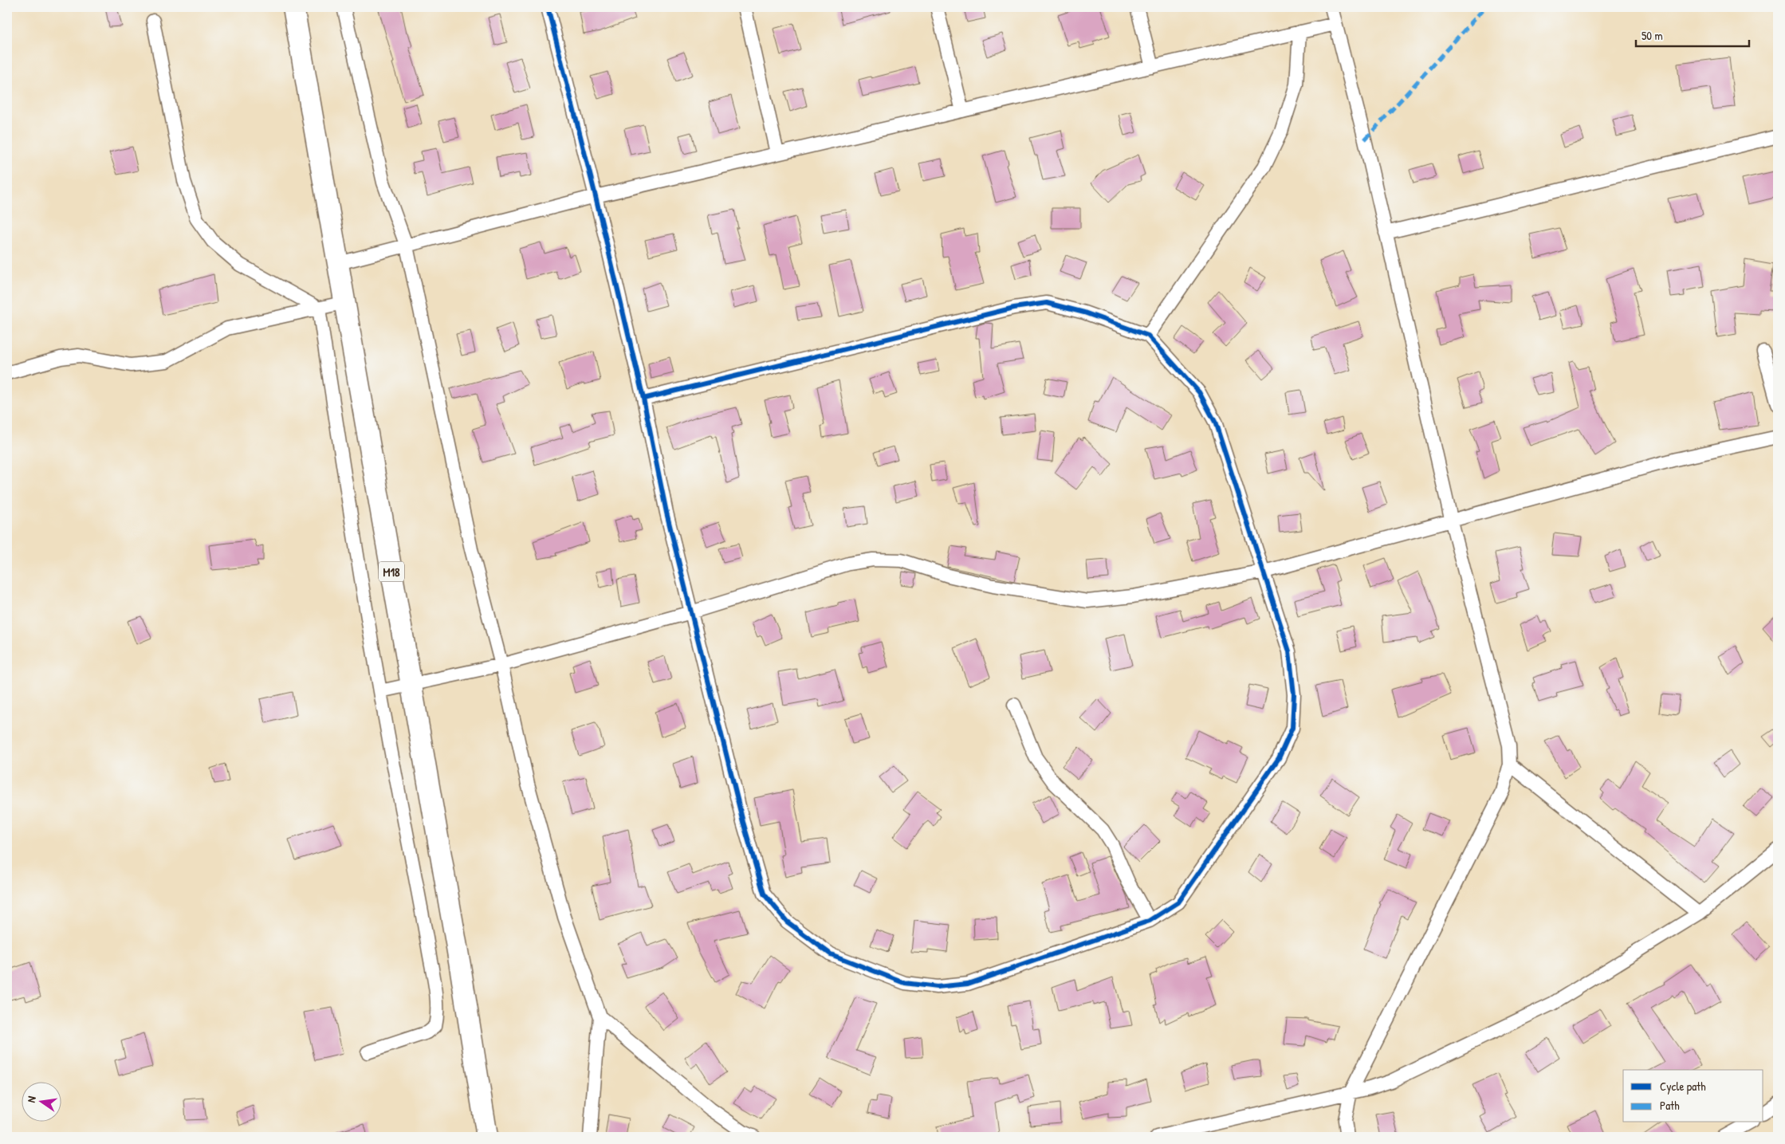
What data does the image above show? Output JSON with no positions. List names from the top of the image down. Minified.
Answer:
{"streets":{"main road":["M18"]},"legend":["Cycle path","Path"],"scale_bar":"50 m","north":"left"}
